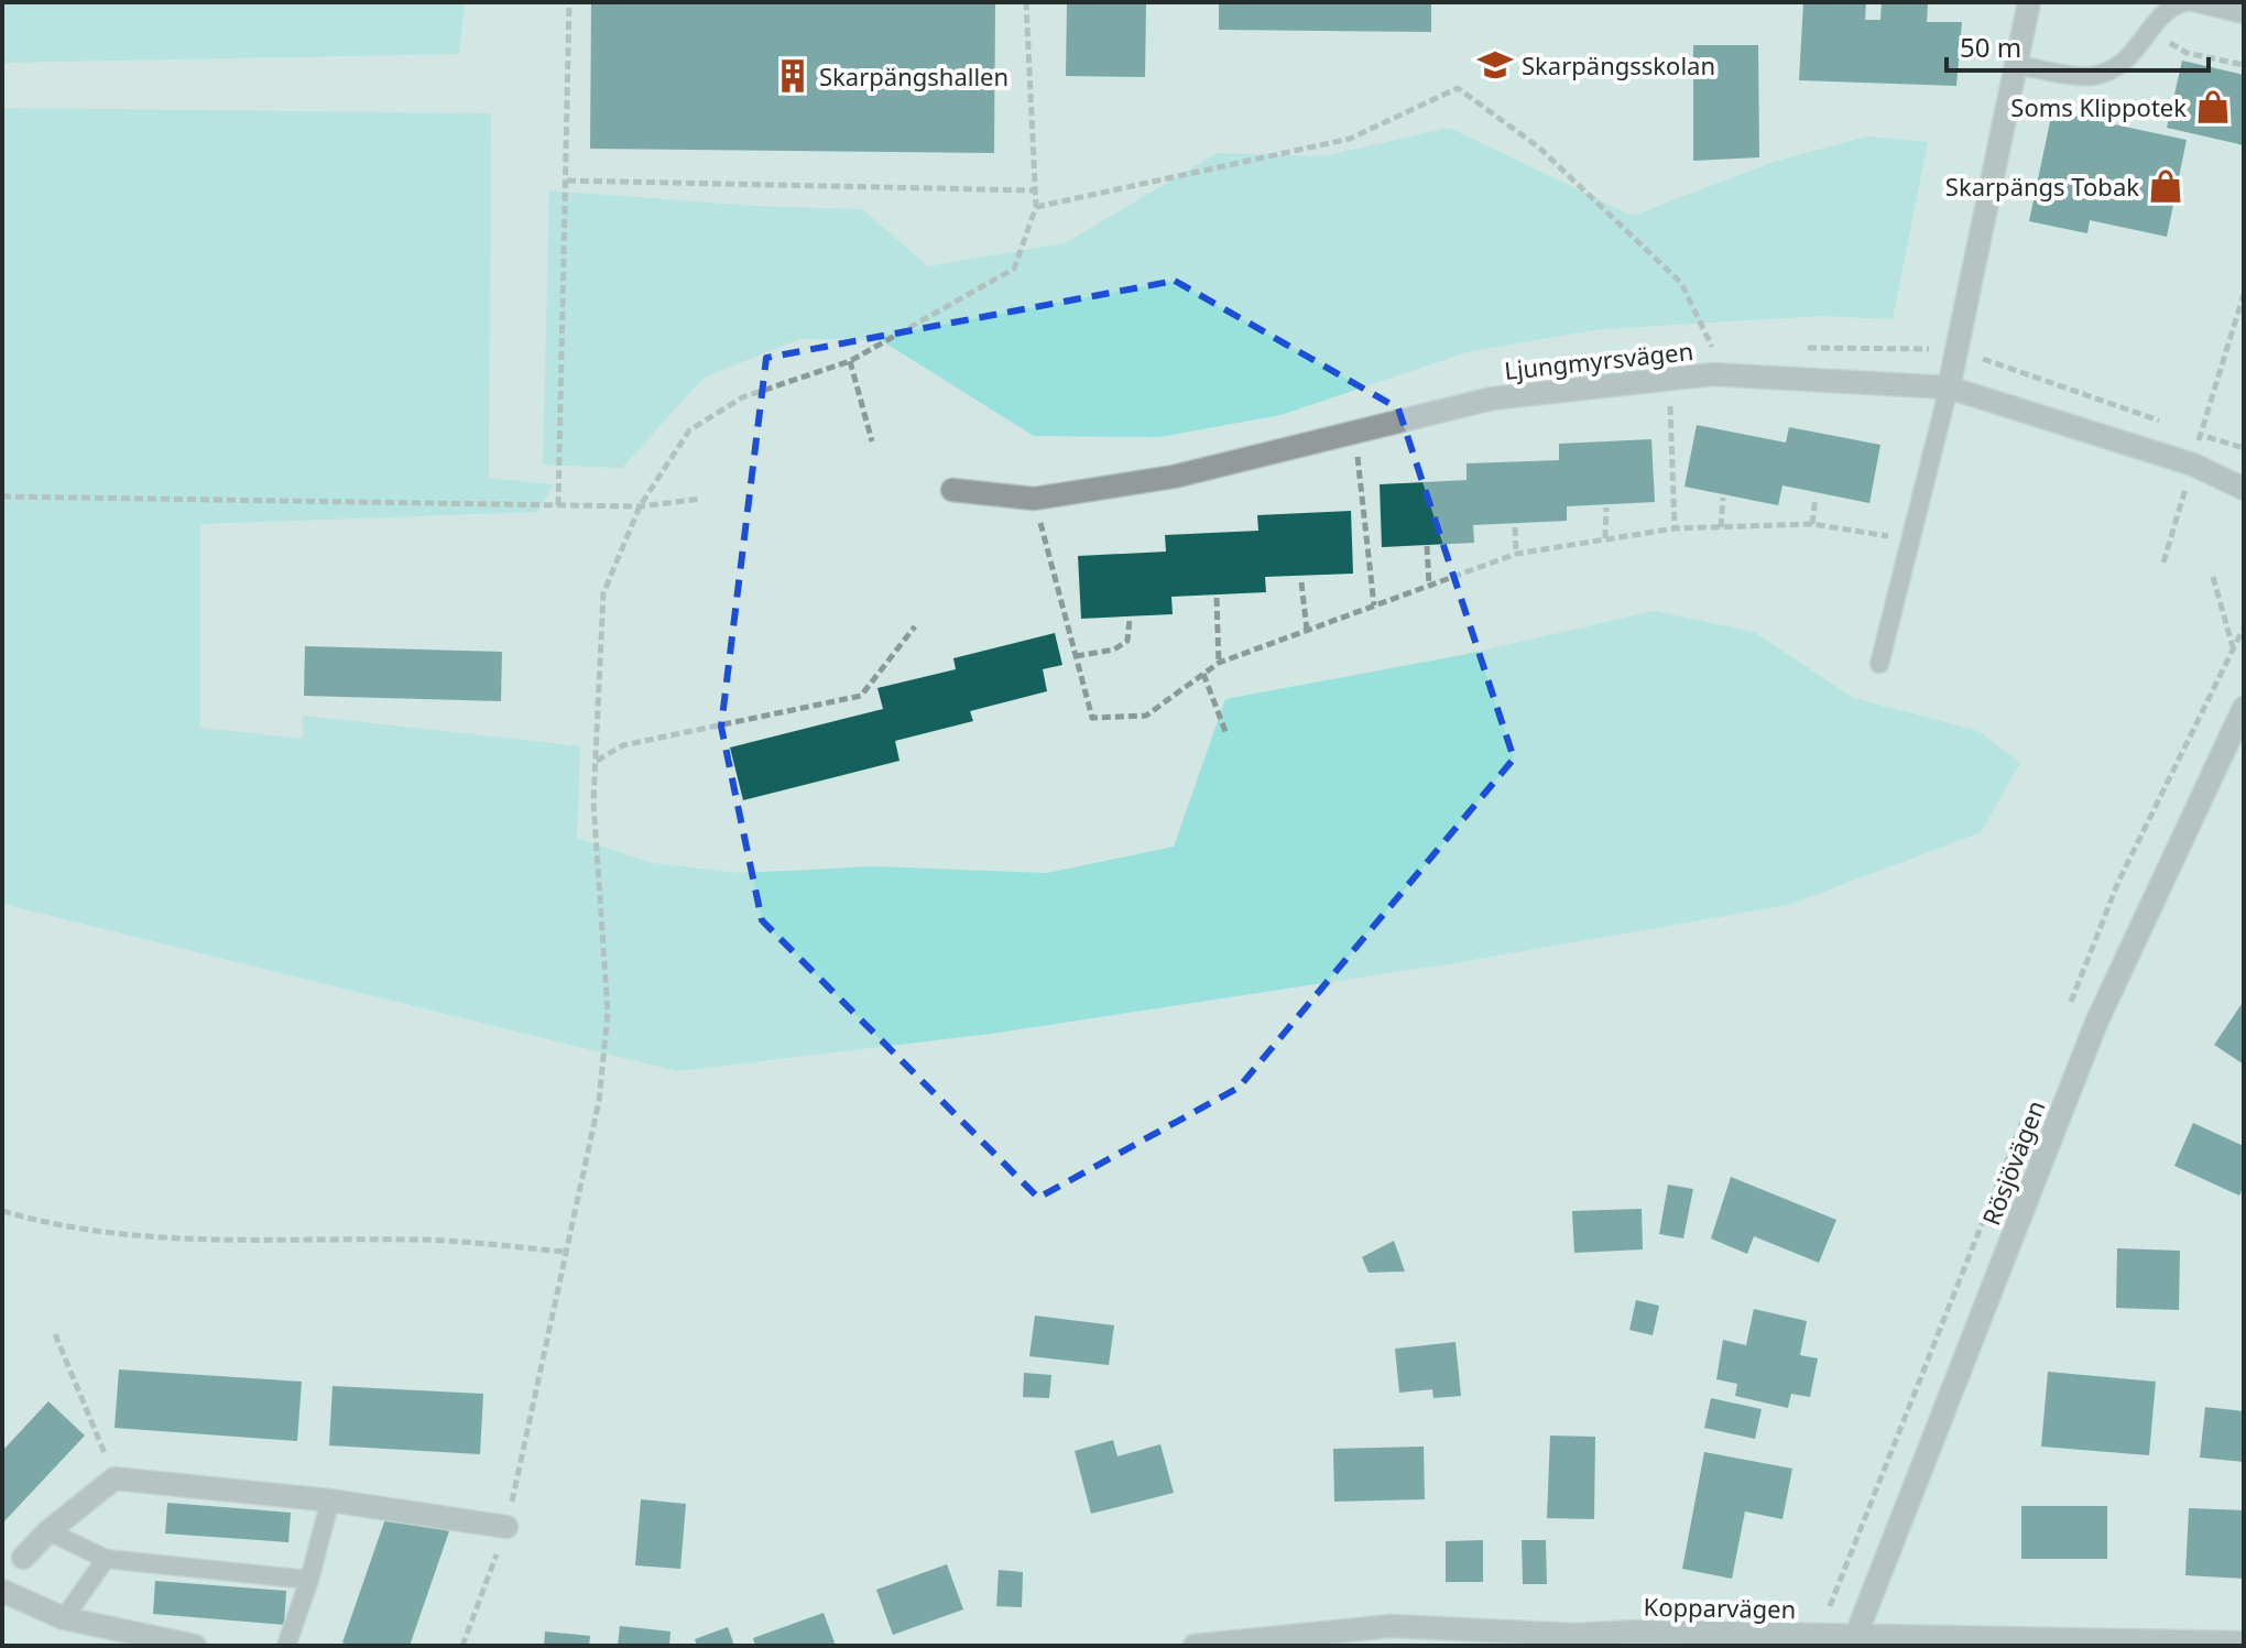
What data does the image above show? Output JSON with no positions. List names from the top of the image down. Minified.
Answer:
{"streets":{"street":["Ljungmyrsvägen","Rösjövägen","Kopparvägen"]},"crossings":[["Rösjövägen","Kopparvägen"]],"places":{"school or university":["Skarpängsskolan"],"building":["Skarpängshallen"],"shop":["Soms Klippotek","Skarpängs Tobak"]},"scale_bar":"50 m"}
